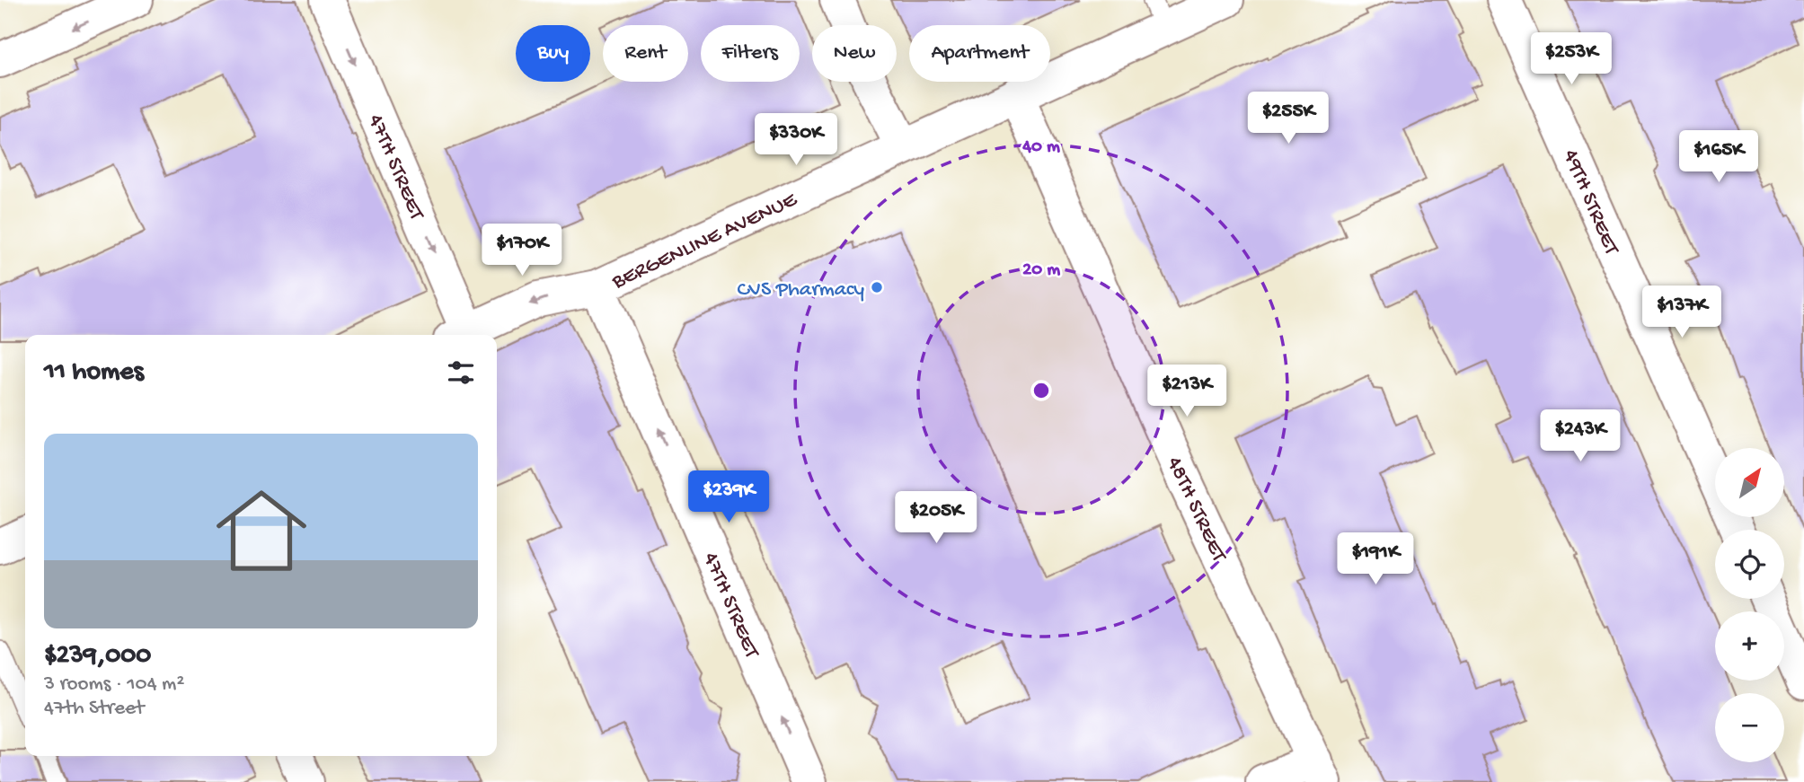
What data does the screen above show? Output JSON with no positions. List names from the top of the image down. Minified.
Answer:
{"streets":{"street":["47TH STREET","49TH STREET","BERGENLINE AVENUE","48TH STREET"]},"crossings":[["47TH STREET","BERGENLINE AVENUE"],["BERGENLINE AVENUE","48TH STREET"]],"places":["CVS Pharmacy"],"north":"top right","page":{"chip":["Buy","Rent","Filters","New","Apartment"],"price":["$253K","$255K","$330K","$165K","$170K","$137K","$213K","$243K","$239K","$205K","$191K"],"heading":"11 homes","list":[{"name":"$239,000","note":"3 rooms · 104 m² · 47th Street"}],"map_buttons":["+","−"]},"rings":["40 m","20 m"]}
